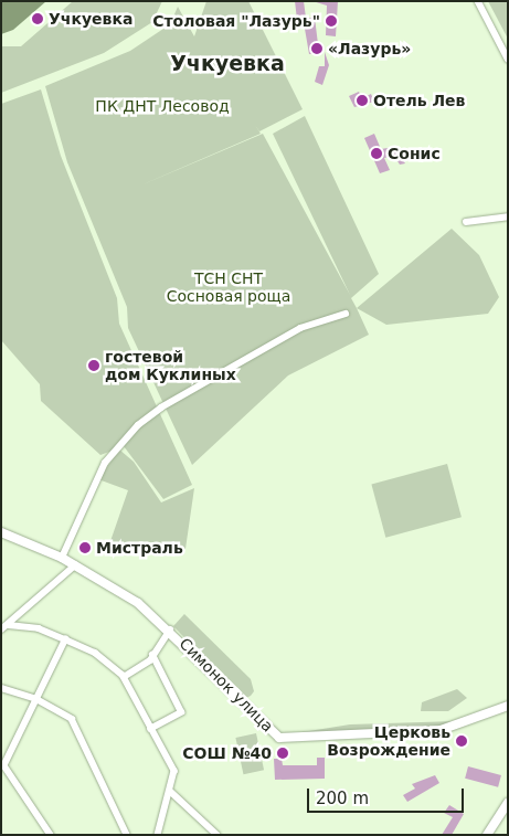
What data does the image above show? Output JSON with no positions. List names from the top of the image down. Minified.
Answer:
{"streets":{"street":["Симонок улица"]},"districts":["Учкуевка"],"parks":["ПК ДНТ Лесовод","ТСН СНТ Сосновая роща"],"places":["Учкуевка","Столовая \"Лазурь\"","«Лазурь»","Отель Лев","Сонис","гостевой дом Куклиных","Мистраль","Церковь Возрождение","СОШ №40"],"scale_bar":"200 m"}
